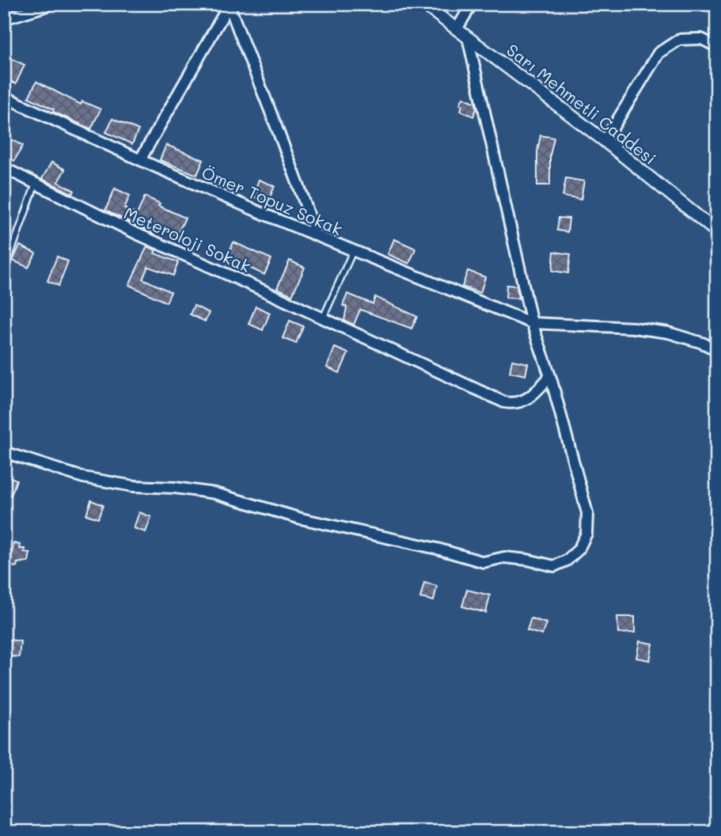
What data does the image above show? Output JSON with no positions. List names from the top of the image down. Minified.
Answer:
{"streets":{"street":["Sarı Mehmetli Caddesi","Ömer Topuz Sokak","Meteroloji Sokak"]}}
